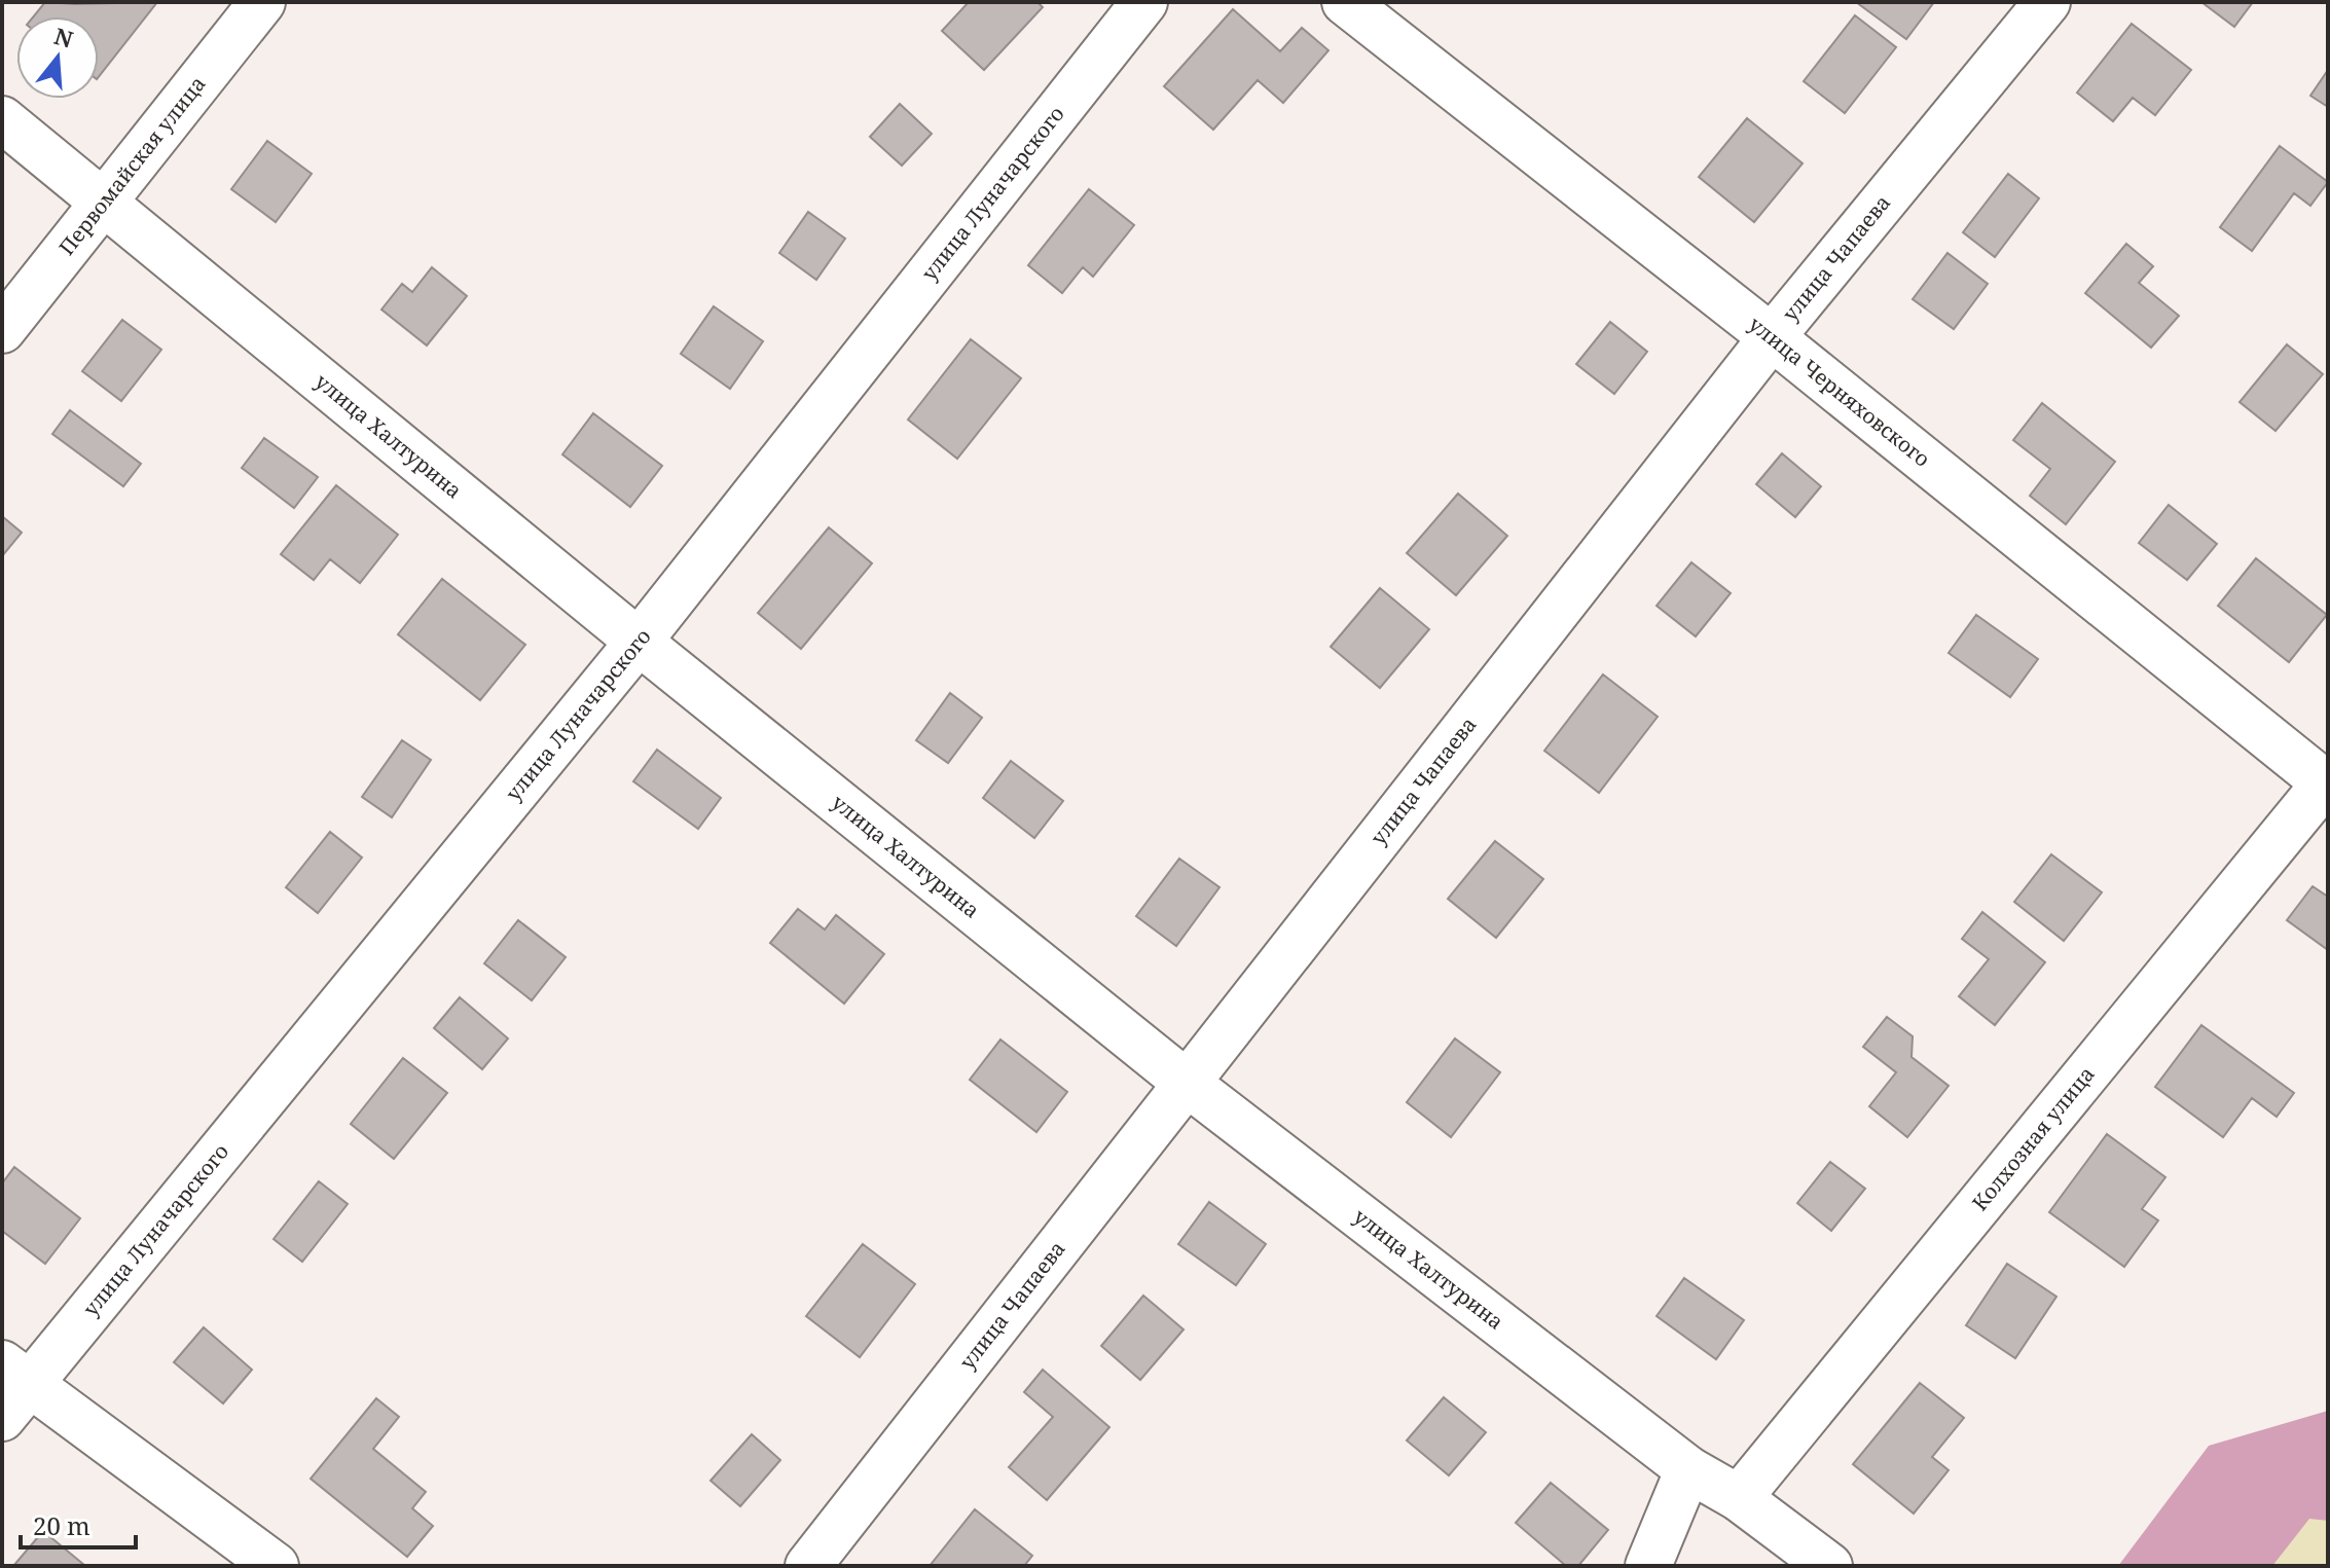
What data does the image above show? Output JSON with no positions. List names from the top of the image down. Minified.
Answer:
{"streets":{"street":["Первомайская улица","улица Луначарского","улица Чапаева","улица Черняховского","улица Халтурина","Колхозная улица"]},"crossings":[["Первомайская улица","улица Халтурина"],["улица Луначарского","улица Халтурина"],["улица Чапаева","улица Черняховского"],["улица Чапаева","улица Халтурина"],["улица Черняховского","Колхозная улица"],["улица Халтурина","Колхозная улица"]],"scale_bar":"20 m","north":"top"}
